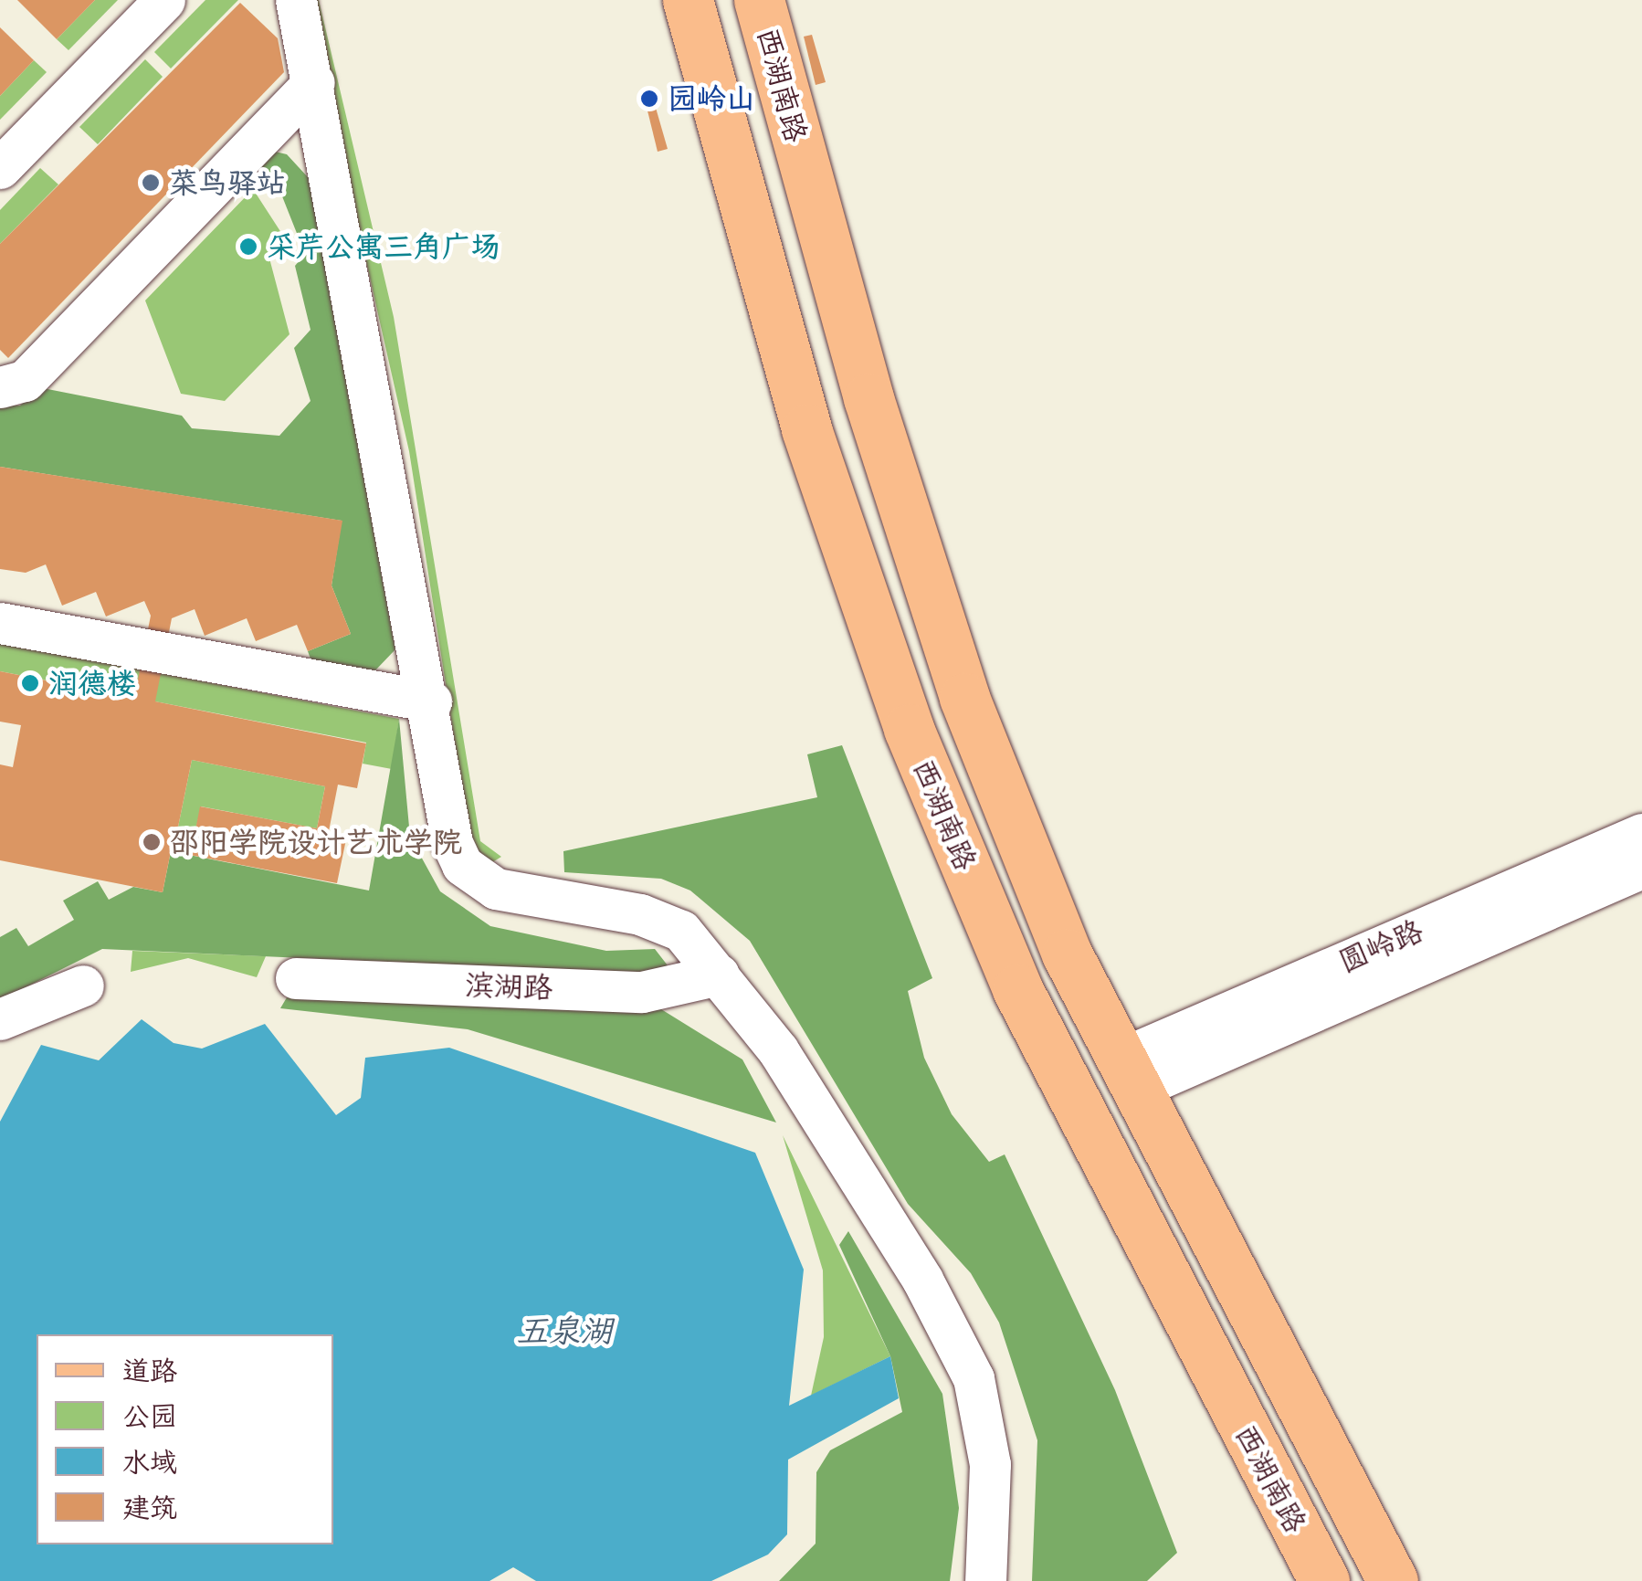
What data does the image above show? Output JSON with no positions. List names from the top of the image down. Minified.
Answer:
{"streets":{"main road":["西湖南路"],"street":["圆岭路","滨湖路"]},"crossings":[["西湖南路","圆岭路"]],"water":["五泉湖"],"places":["园岭山","菜鸟驿站","采芹公寓三角广场","润德楼","邵阳学院设计艺术学院"],"legend":["道路","公园","水域","建筑"]}
